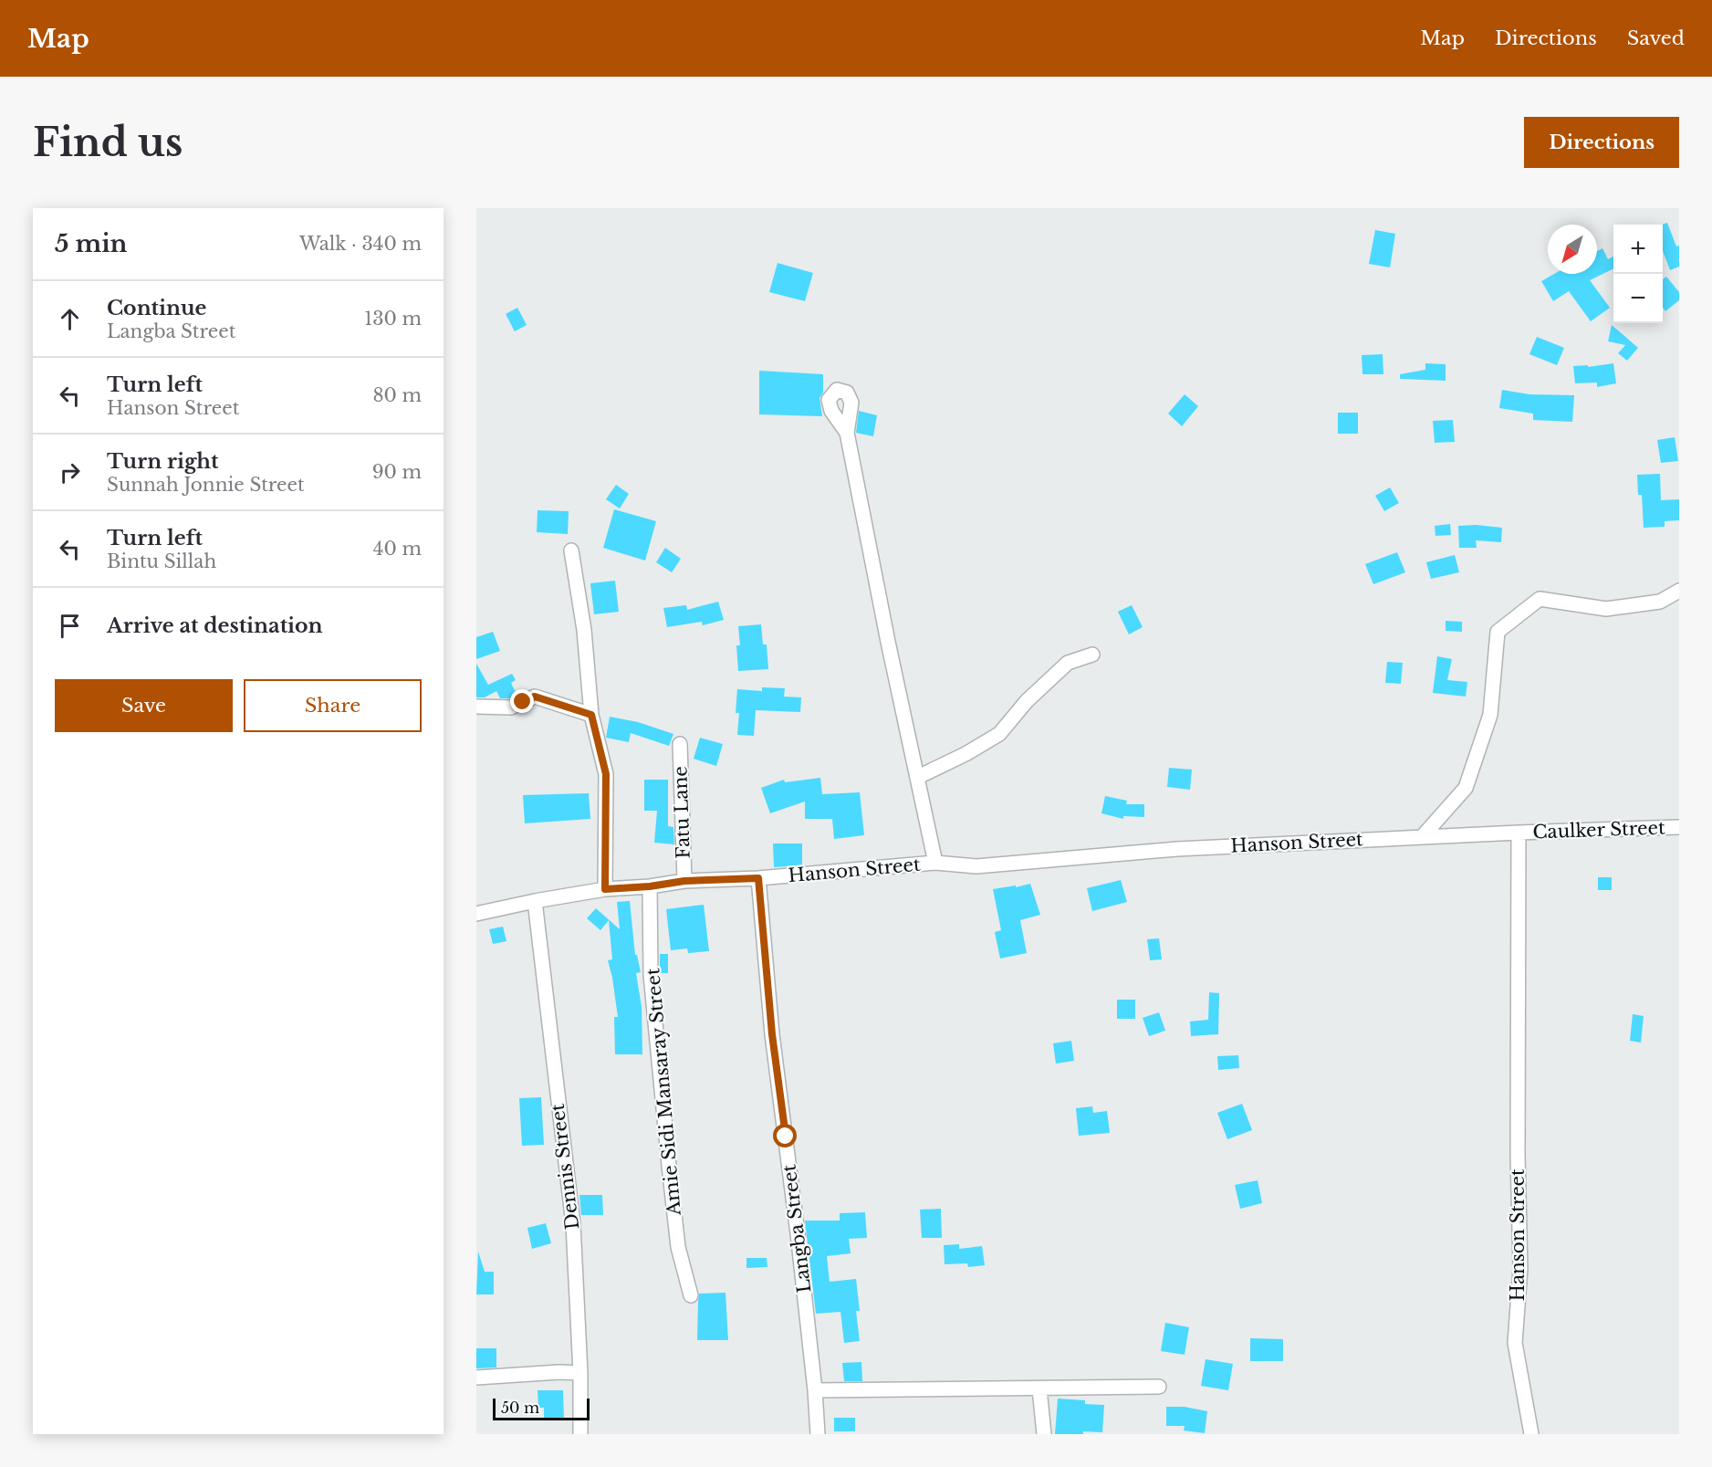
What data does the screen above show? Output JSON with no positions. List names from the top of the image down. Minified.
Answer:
{"streets":{"street":["Fatu Lane","Caulker Street","Hanson Street","Amie Sidi Mansaray Street","Dennis Street","Langba Street"]},"crossings":[["Fatu Lane","Hanson Street"],["Caulker Street","Hanson Street"],["Hanson Street","Amie Sidi Mansaray Street"],["Hanson Street","Dennis Street"],["Hanson Street","Langba Street"]],"scale_bar":"50 m","north":"bottom left","page":{"header":"Map","nav":["Map","Directions","Saved"],"buttons":["Directions",["Save","Share"]],"title":"Find us","heading":["5 min","Walk · 340 m"],"map_buttons":["+","−"],"list":[["Continue","Langba Street","130 m"],["Turn left","Hanson Street","80 m"],["Turn right","Sunnah Jonnie Street","90 m"],["Turn left","Bintu Sillah","40 m"],"Arrive at destination"],"scale":"50 m"}}
